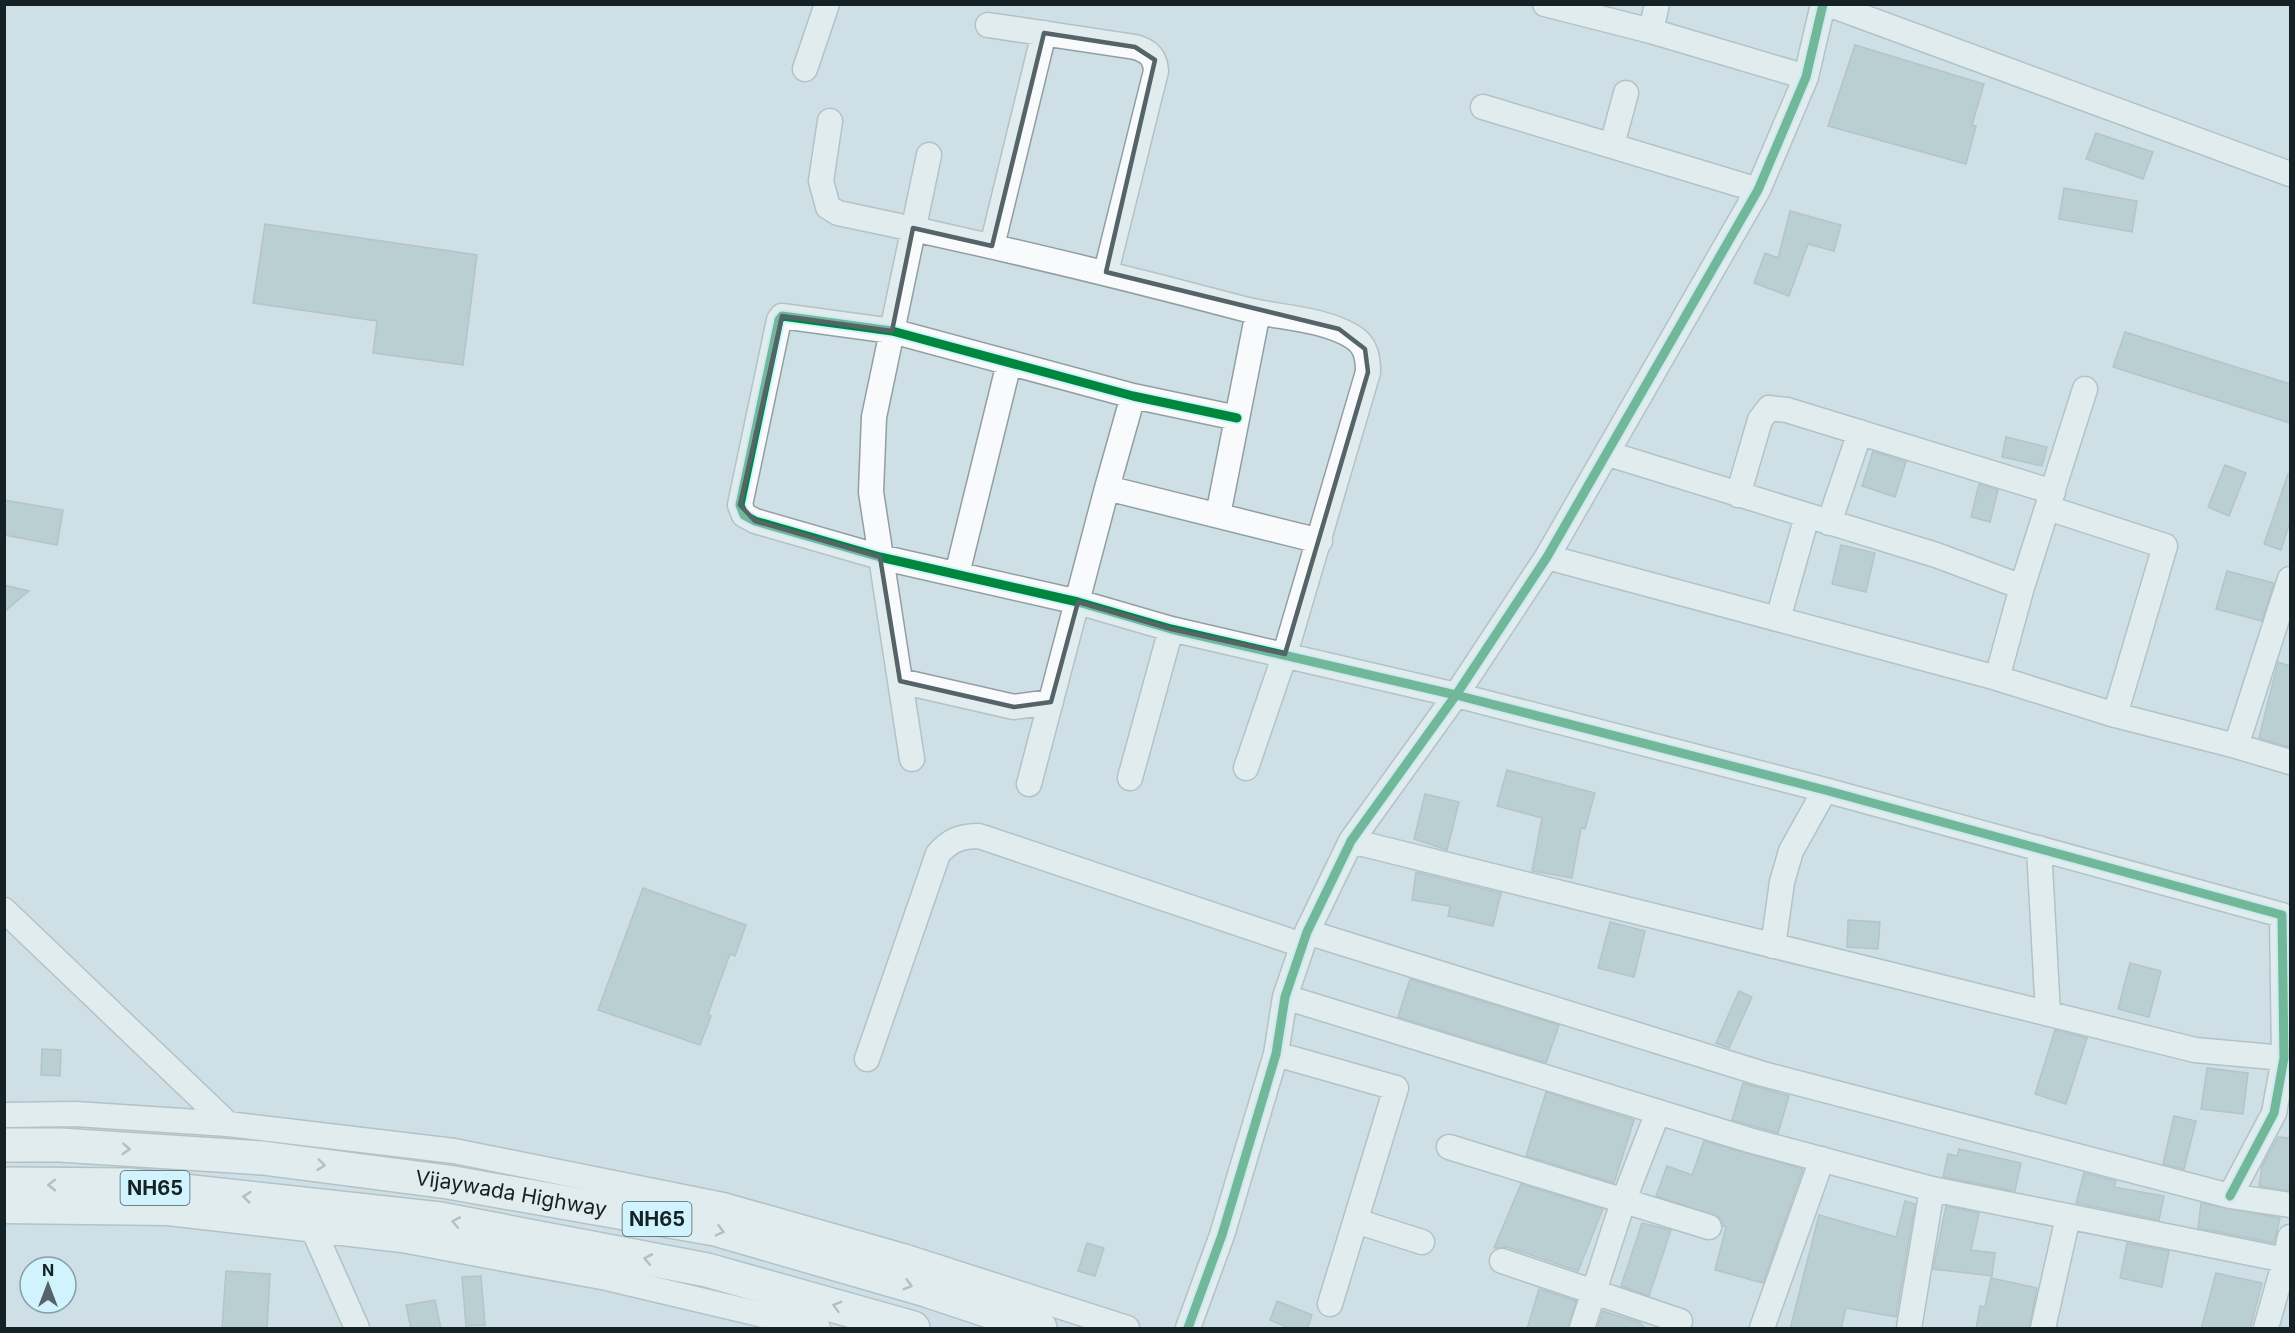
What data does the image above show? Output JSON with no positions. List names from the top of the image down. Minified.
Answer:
{"streets":{"highway":["NH65","Vijaywada Highway"]},"north":"top"}
